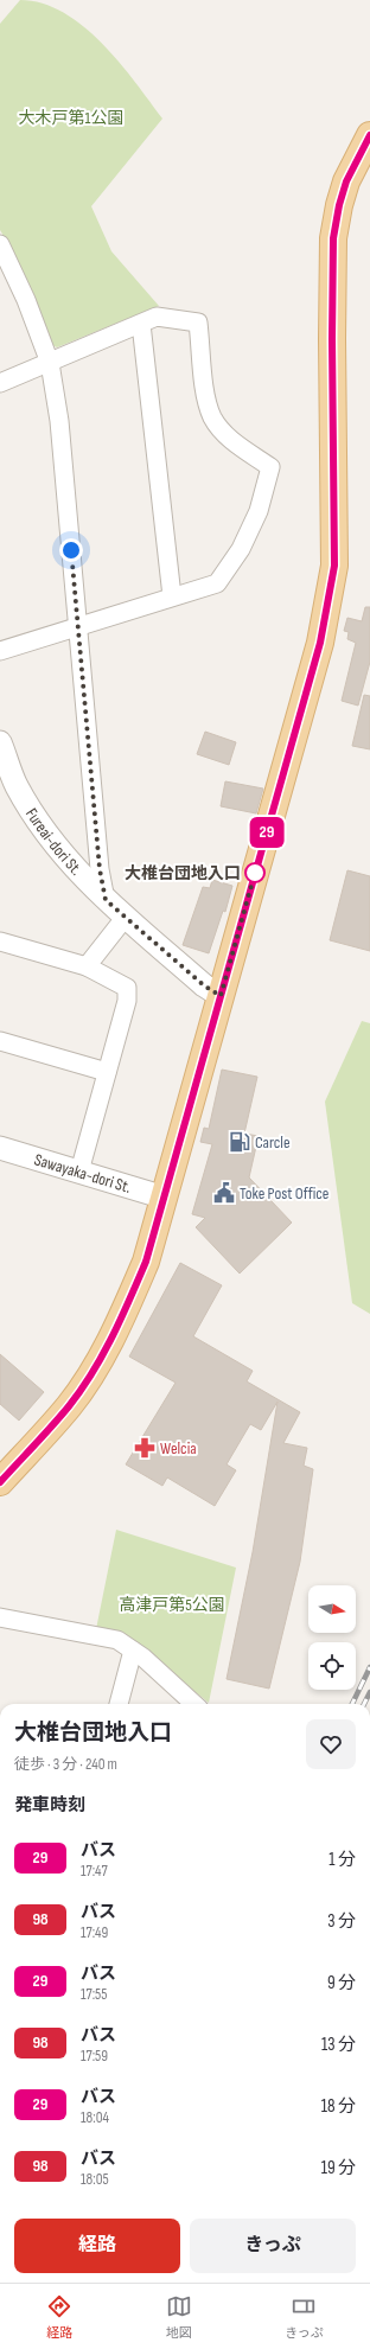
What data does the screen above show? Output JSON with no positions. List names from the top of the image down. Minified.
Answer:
{"streets":{"street":["Fureai-dori St.","Sawayaka-dori St."]},"parks":["大木戸第1公園","高津戸第5公園"],"places":{"other":["大椎台団地入口"],"fuel station":["Carcle"],"public building":["Toke Post Office"],"pharmacy":["Welcia"]},"lines":["bus line 29"],"north":"right","page":{"on_map":"29","heading":[["大椎台団地入口","徒歩 · 3 分 · 240 m"],"発車時刻"],"list":[{"mark":"29","name":"バス","note":"17:47","value":"1 分"},{"mark":"98","name":"バス","note":"17:49","value":"3 分"},{"mark":"29","name":"バス","note":"17:55","value":"9 分"},{"mark":"98","name":"バス","note":"17:59","value":"13 分"},{"mark":"29","name":"バス","note":"18:04","value":"18 分"},{"mark":"98","name":"バス","note":"18:05","value":"19 分"}],"buttons":["経路","きっぷ"],"tabs":["経路","地図","きっぷ"]}}
